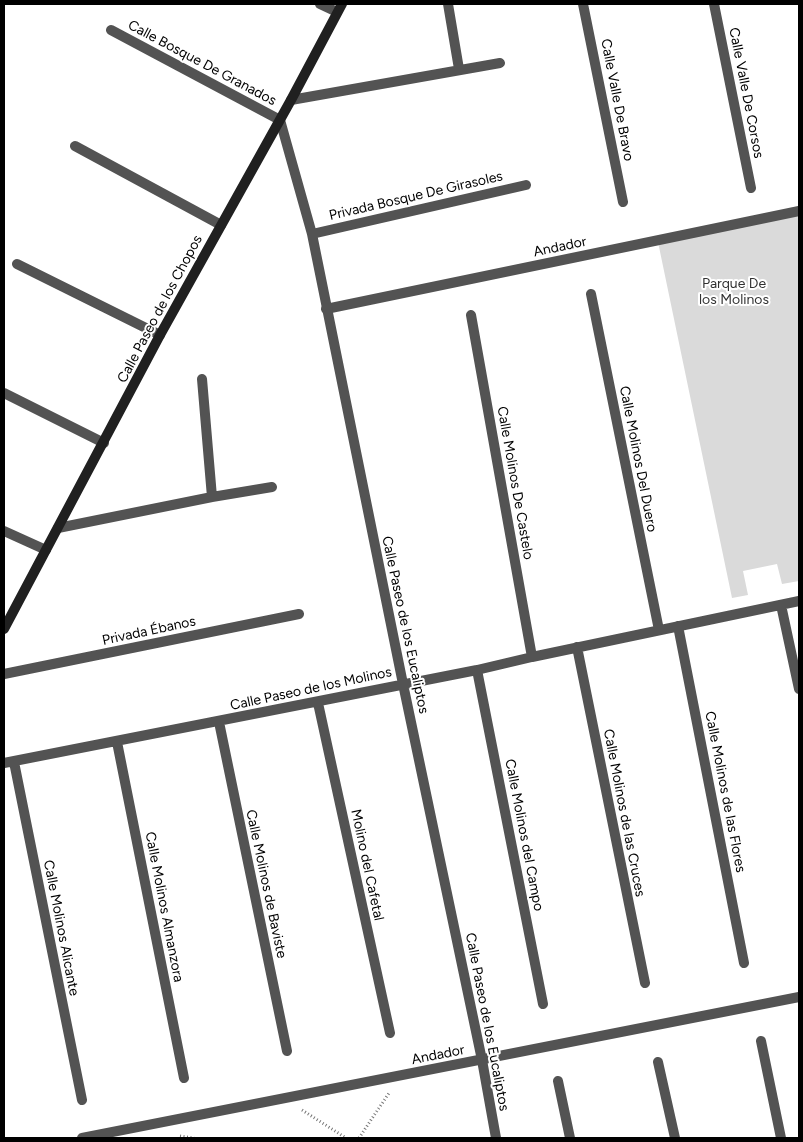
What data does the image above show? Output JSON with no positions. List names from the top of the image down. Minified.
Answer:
{"streets":{"main road":["Calle Paseo de los Chopos"],"street":["Calle Bosque De Granados","Calle Valle De Corsos","Calle Valle De Bravo","Privada Bosque De Girasoles","Andador","Calle Molinos Del Duero","Calle Molinos De Castelo","Calle Paseo de los Eucaliptos","Privada Ébanos","Calle Paseo de los Molinos","Calle Molinos de las Flores","Calle Molinos de las Cruces","Calle Molinos del Campo","Molino del Cafetal","Calle Molinos de Baviste","Calle Molinos Almanzora","Calle Molinos Alicante"]},"crossings":[["Calle Bosque De Granados","Calle Paseo de los Chopos"],["Calle Bosque De Granados","Calle Paseo de los Eucaliptos"],["Privada Bosque De Girasoles","Calle Paseo de los Eucaliptos"],["Andador","Calle Paseo de los Eucaliptos"],["Calle Paseo de los Chopos","Calle Paseo de los Eucaliptos"],["Calle Molinos Del Duero","Calle Paseo de los Molinos"],["Calle Molinos De Castelo","Calle Paseo de los Molinos"],["Calle Paseo de los Eucaliptos","Calle Paseo de los Molinos"],["Calle Paseo de los Molinos","Calle Molinos de las Flores"],["Calle Paseo de los Molinos","Calle Molinos de las Cruces"],["Calle Paseo de los Molinos","Calle Molinos del Campo"],["Calle Paseo de los Molinos","Molino del Cafetal"],["Calle Paseo de los Molinos","Calle Molinos de Baviste"],["Calle Paseo de los Molinos","Calle Molinos Almanzora"],["Calle Paseo de los Molinos","Calle Molinos Alicante"]],"parks":["Parque De los Molinos"]}
